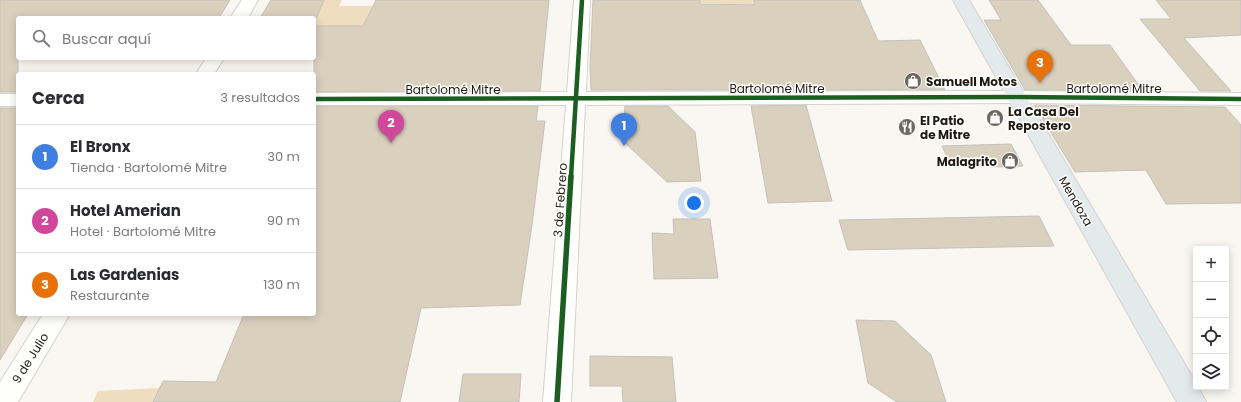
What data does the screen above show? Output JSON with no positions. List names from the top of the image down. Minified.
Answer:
{"streets":{"main road":["Mendoza"],"street":["Bartolomé Mitre","3 de Febrero","9 de Julio"]},"crossings":[["Bartolomé Mitre","3 de Febrero"],["Bartolomé Mitre","Mendoza"]],"places":{"shop":["Samuell Motos","La Casa Del Repostero","Malagrito"],"restaurant":["El Patio de Mitre"]},"page":{"search":"Buscar aquí","pins":["3","2","1"],"heading":["Cerca","3 resultados"],"list":[{"mark":"1","name":"El Bronx","note":"Tienda · Bartolomé Mitre","value":"30 m"},{"mark":"2","name":"Hotel Amerian","note":"Hotel · Bartolomé Mitre","value":"90 m"},{"mark":"3","name":"Las Gardenias","note":"Restaurante","value":"130 m"}],"map_buttons":["+","−"]}}
